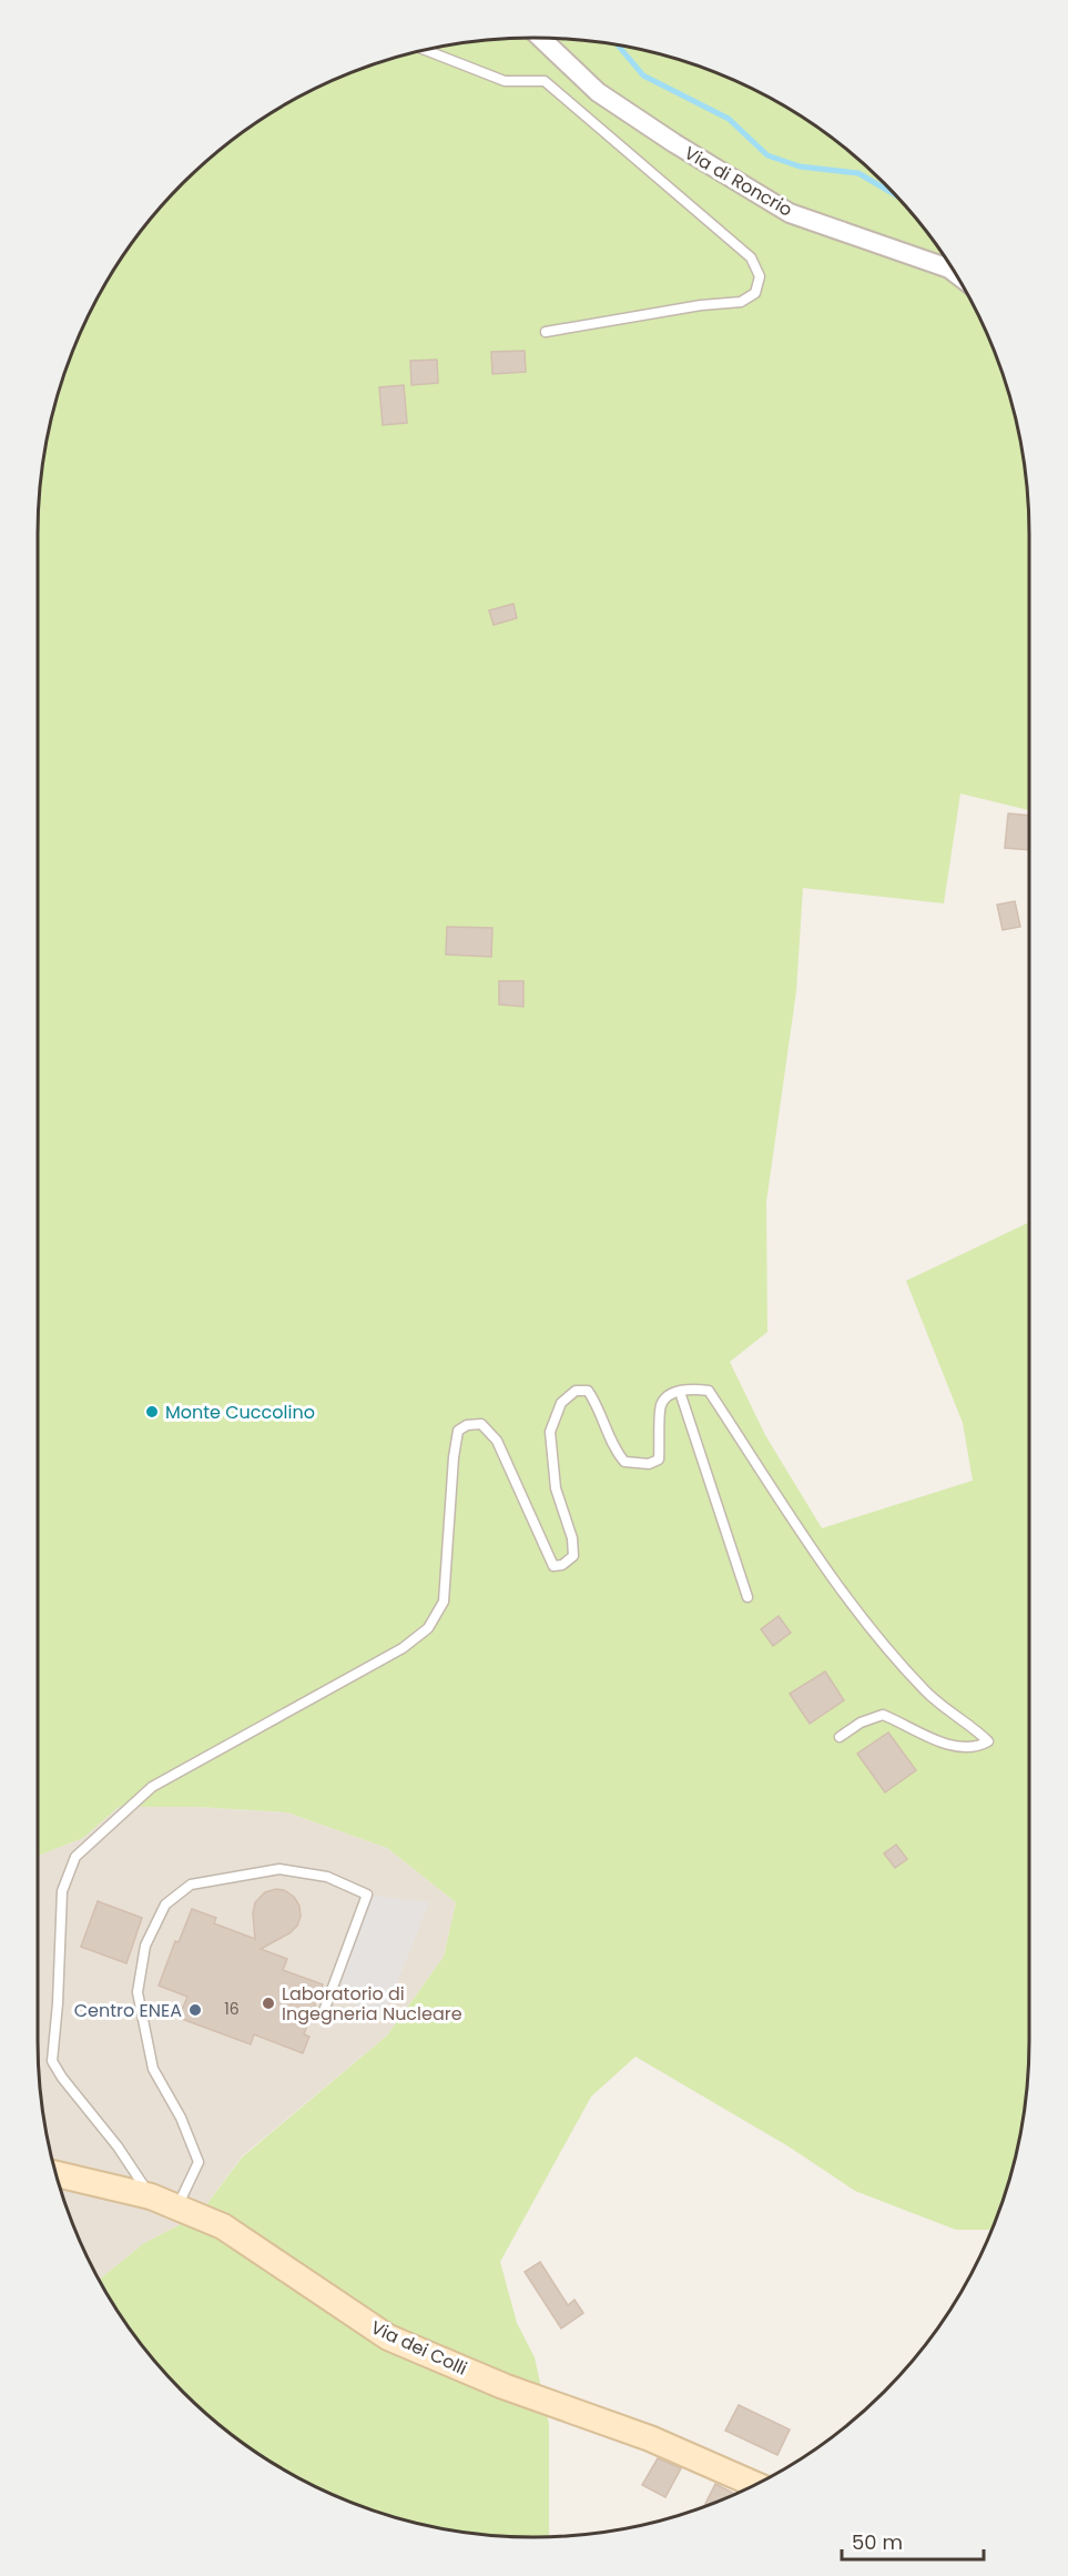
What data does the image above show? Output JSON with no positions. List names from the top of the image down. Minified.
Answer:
{"streets":{"main road":["Via dei Colli"],"street":["Via di Roncrio"]},"places":["Monte Cuccolino","Laboratorio di Ingegneria Nucleare","Centro ENEA"],"house_numbers":["16"],"scale_bar":"50 m"}
